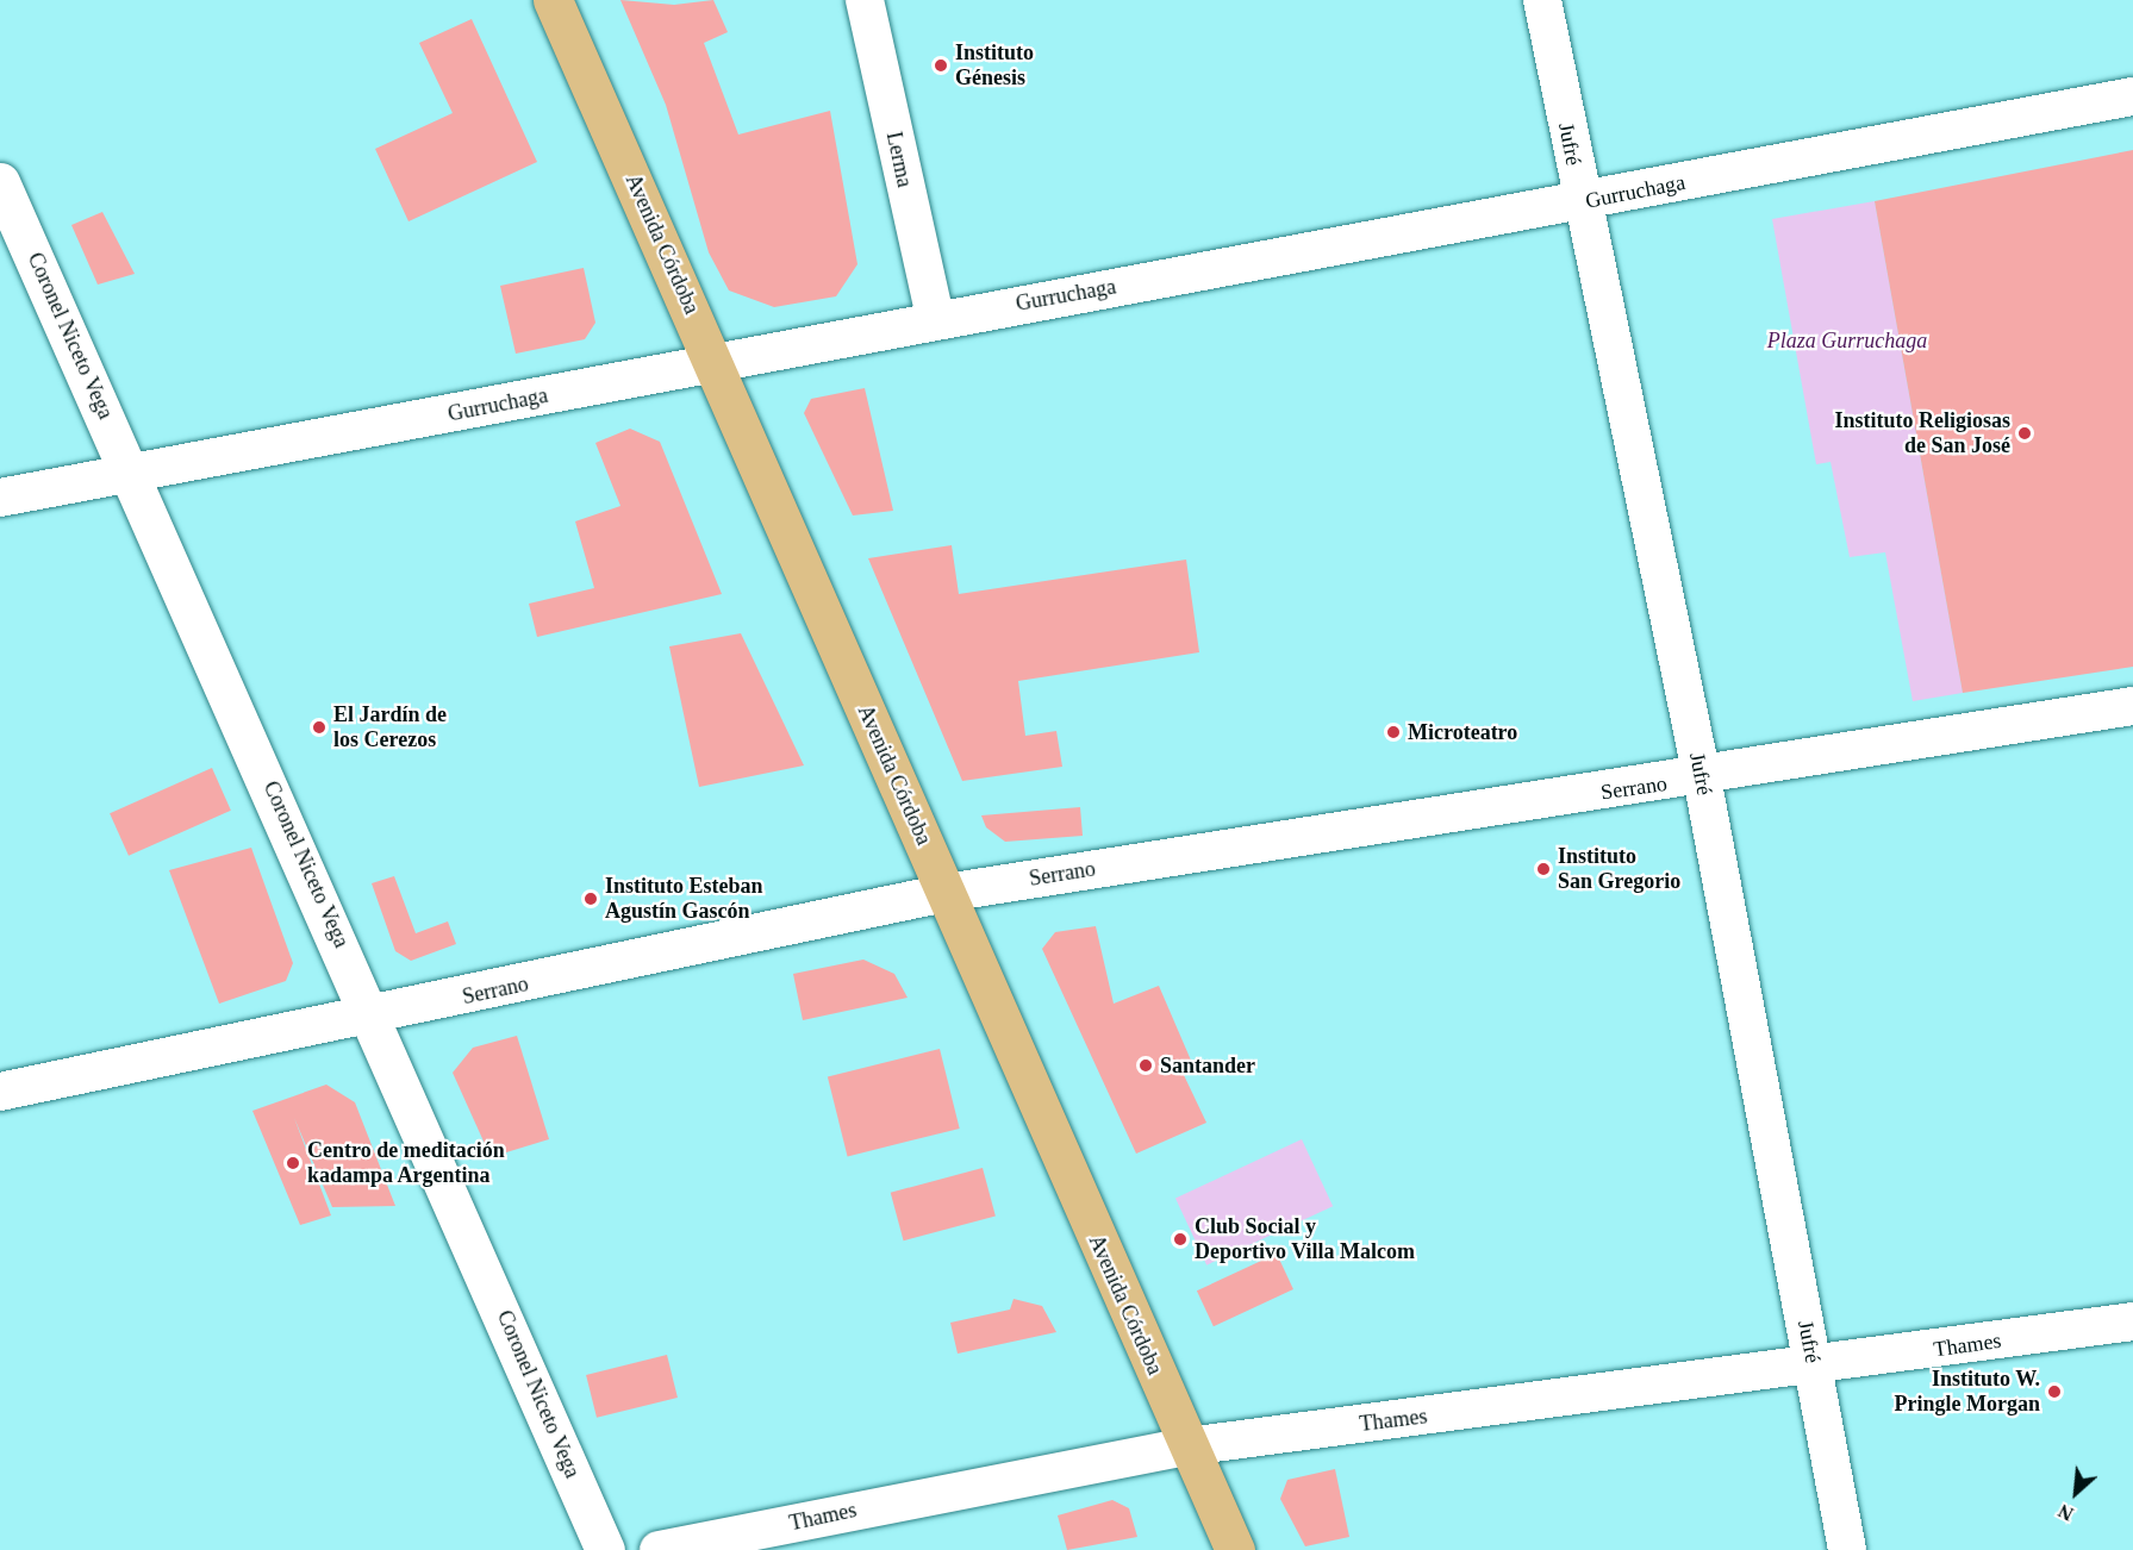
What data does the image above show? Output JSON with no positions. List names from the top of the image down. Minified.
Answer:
{"streets":{"main road":["Avenida Córdoba"],"street":["Jufré","Lerma","Gurruchaga","Coronel Niceto Vega","Serrano","Thames"]},"crossings":[["Jufré","Gurruchaga"],["Jufré","Serrano"],["Jufré","Thames"],["Lerma","Gurruchaga"],["Gurruchaga","Avenida Córdoba"],["Gurruchaga","Coronel Niceto Vega"],["Avenida Córdoba","Serrano"],["Avenida Córdoba","Thames"],["Coronel Niceto Vega","Serrano"]],"parks":["Plaza Gurruchaga"],"places":["Instituto Génesis","Instituto Religiosas de San José","El Jardín de los Cerezos","Microteatro","Instituto San Gregorio","Instituto Esteban Agustín Gascón","Santander","Centro de meditación kadampa Argentina","Club Social y Deportivo Villa Malcom","Instituto W. Pringle Morgan"],"north":"bottom left"}
